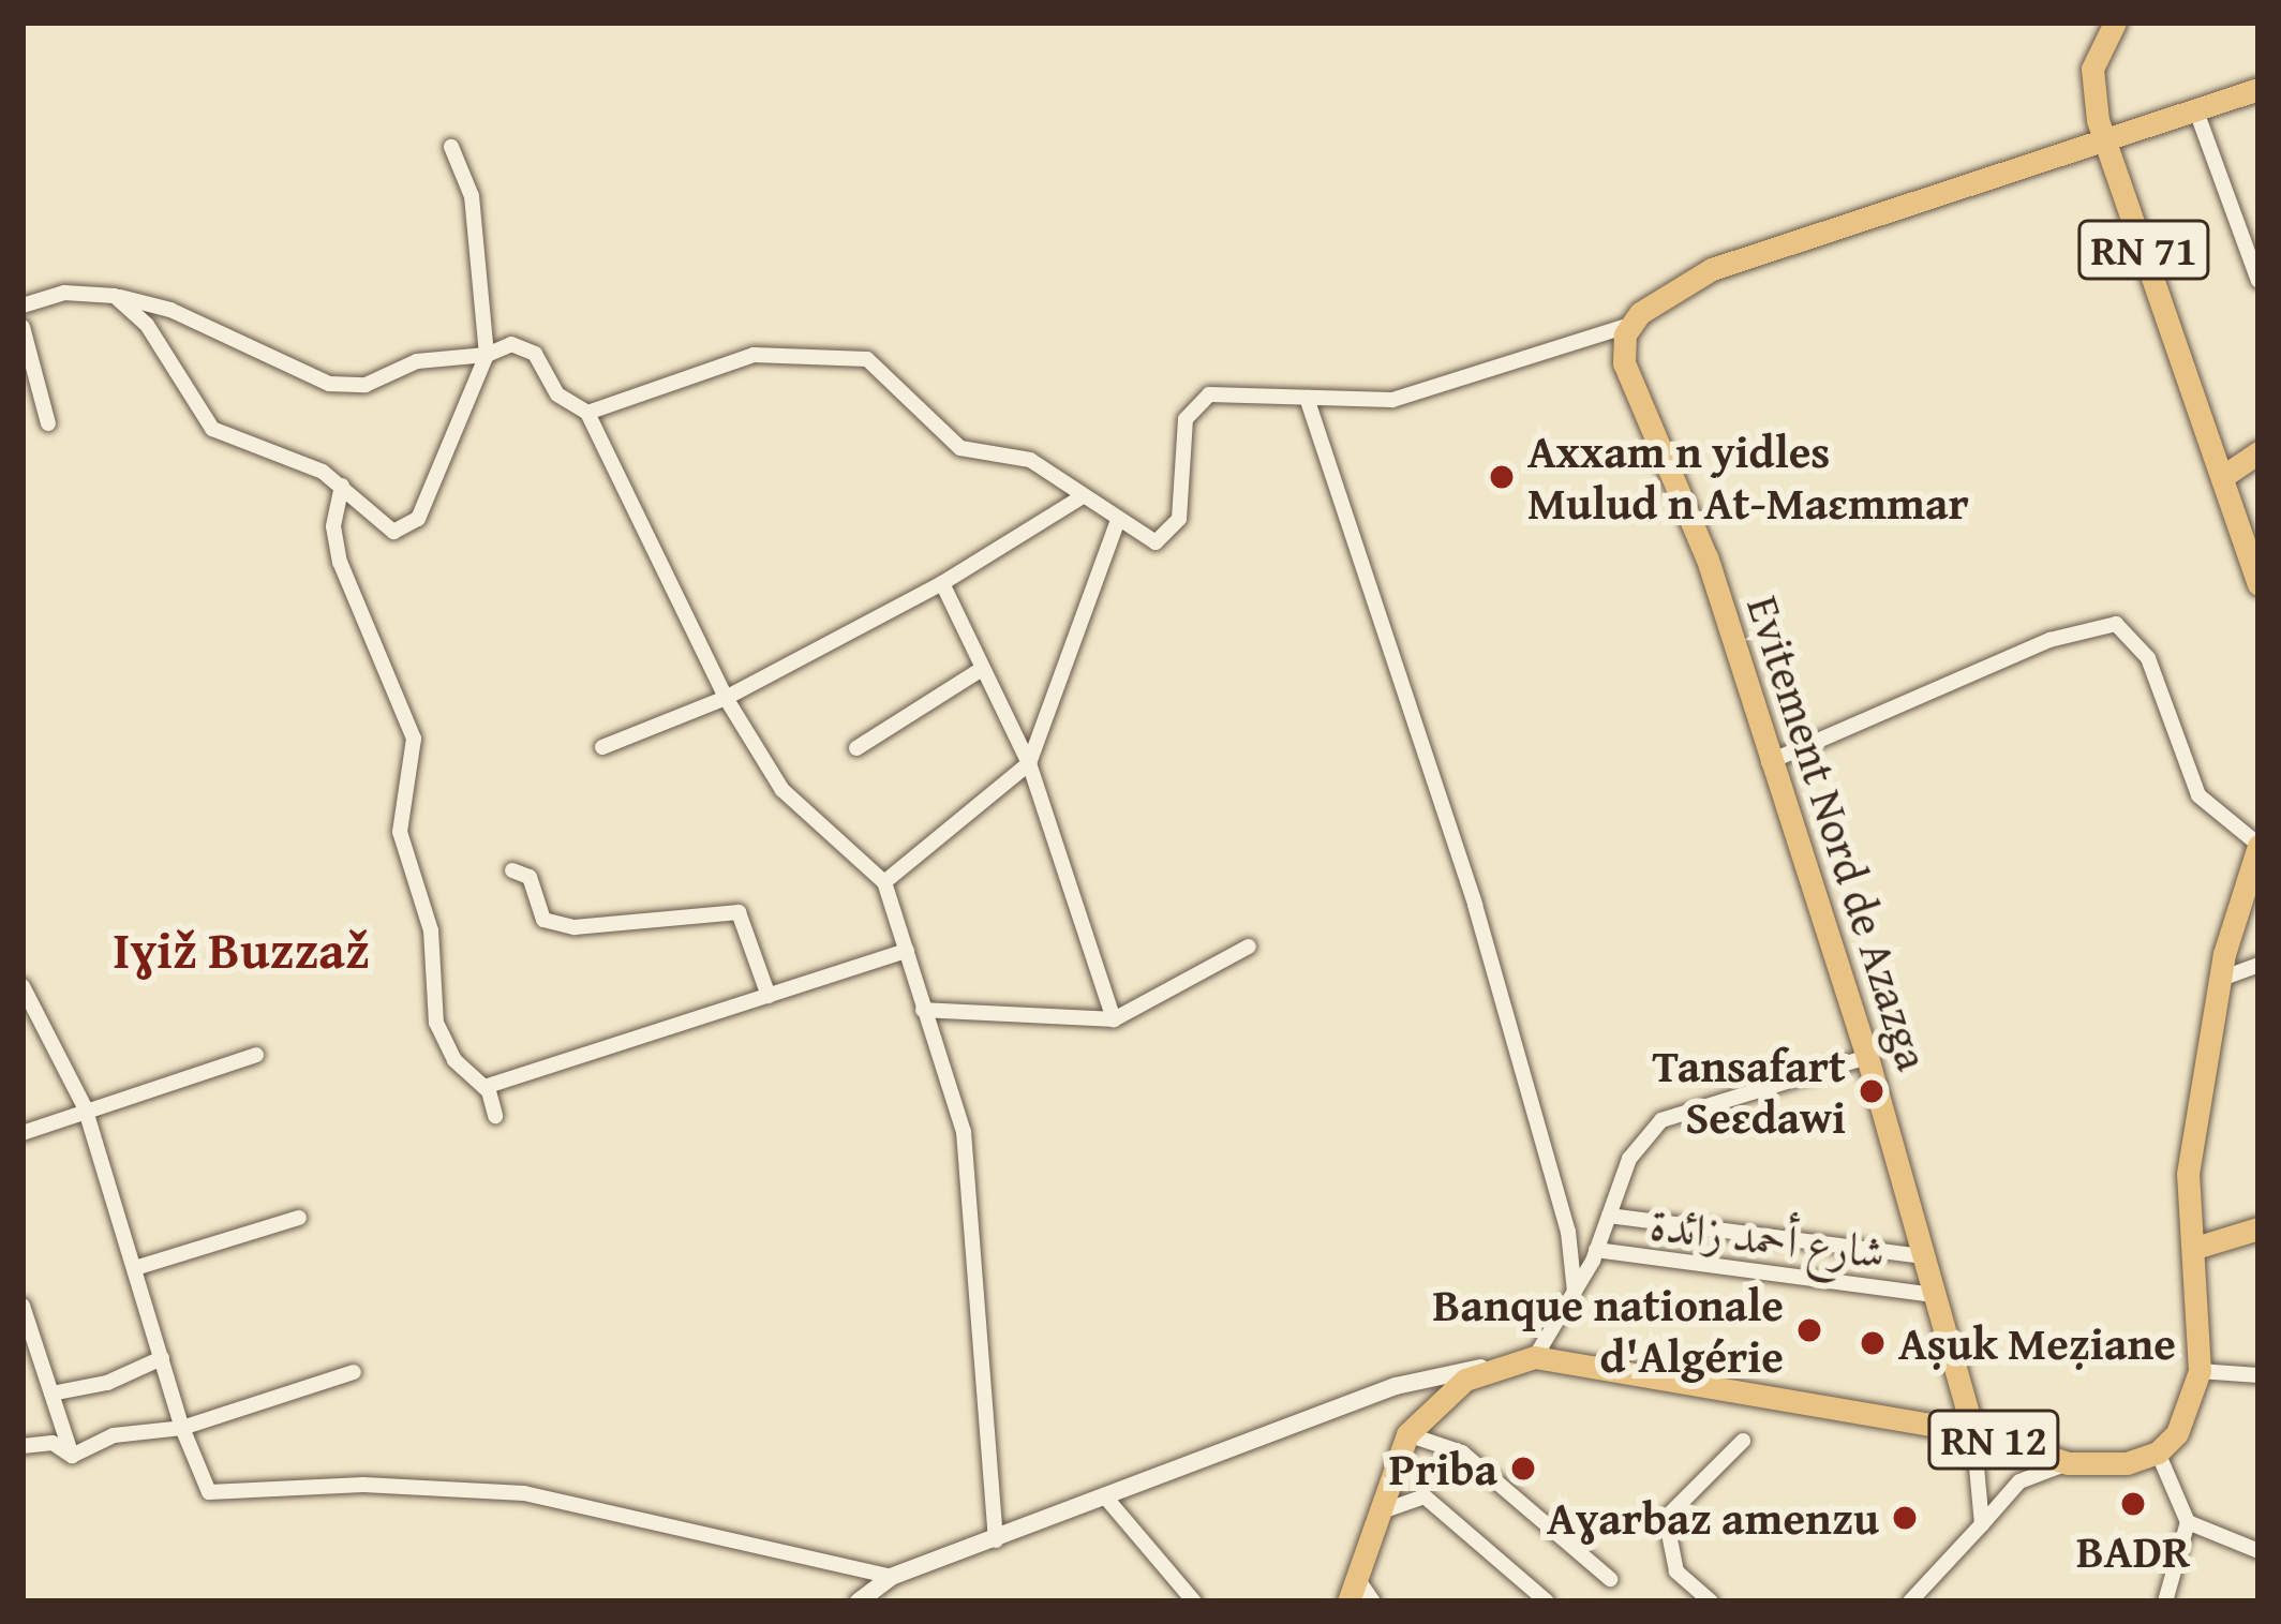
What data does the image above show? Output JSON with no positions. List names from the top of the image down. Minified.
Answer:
{"streets":{"main road":["RN 71","Evitement Nord de Azazga","RN 12"],"street":["شارع أحمد زائدة"]},"crossings":[["Evitement Nord de Azazga","شارع أحمد زائدة"],["Evitement Nord de Azazga","RN 12"]],"districts":["Iɣiž Buzzaž"],"places":["Axxam n yidles Mulud n At-Maɛmmar","Tansafart Seɛdawi","Banque nationale d'Algérie","Aṣuk Meẓiane","Priba","BADR","Aɣarbaz amenzu"]}
